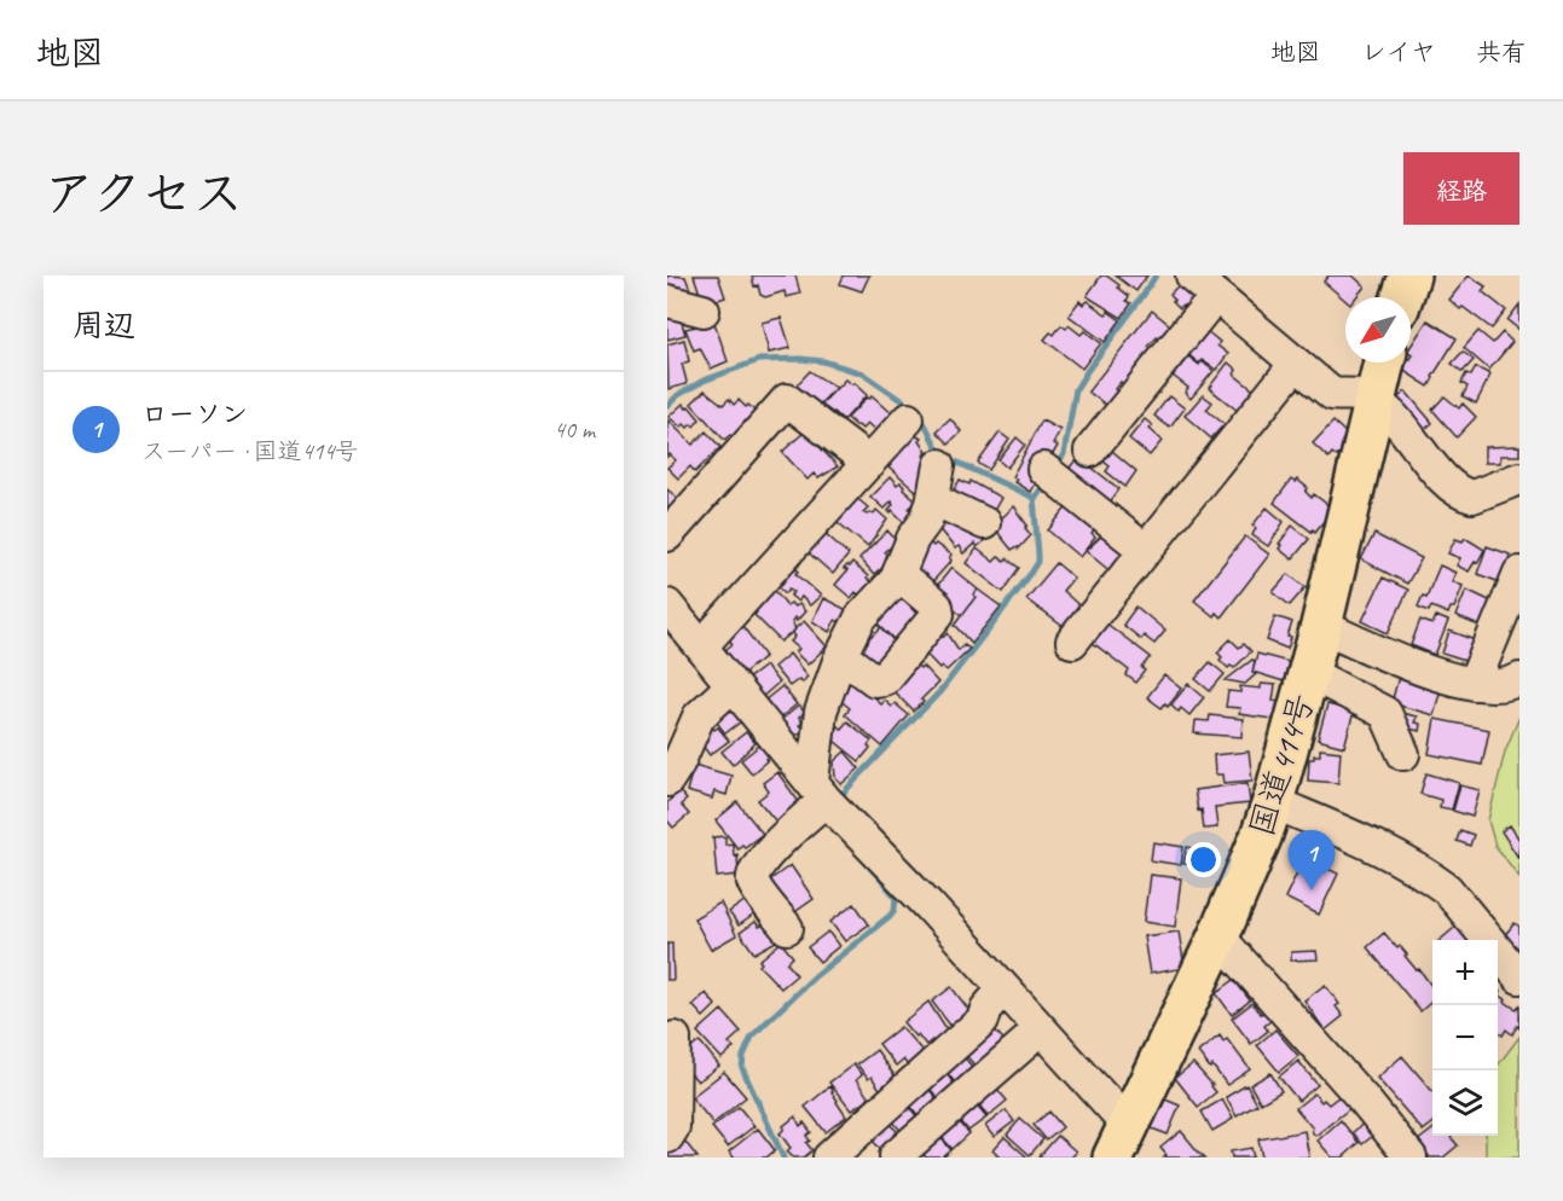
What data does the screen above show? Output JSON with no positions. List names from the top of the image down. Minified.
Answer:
{"streets":{"highway":["国道414号"]},"north":"bottom left","page":{"header":"地図","nav":["地図","レイヤ","共有"],"title":"アクセス","buttons":"経路","heading":"周辺","list":[{"mark":"1","name":"ローソン","note":"スーパー · 国道414号","value":"40 m"}],"pins":"1","map_buttons":["+","−"]}}
